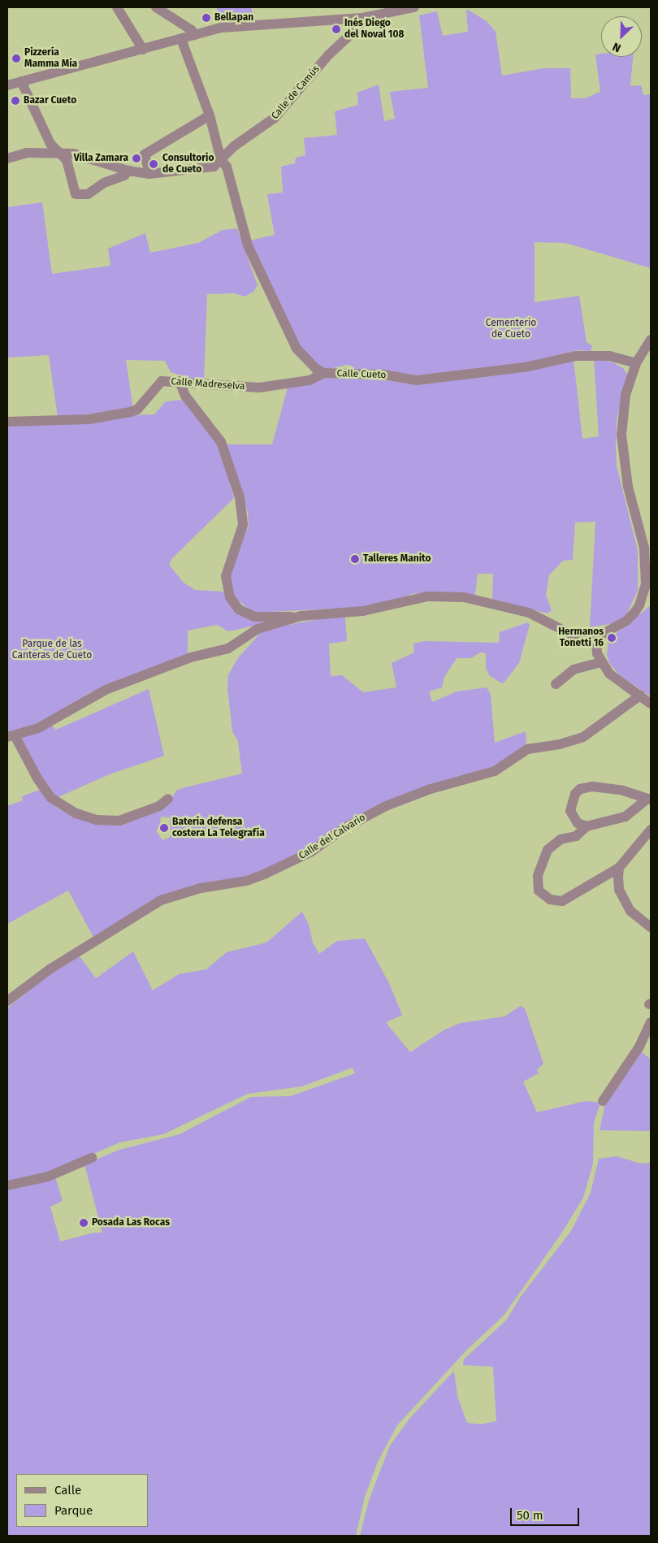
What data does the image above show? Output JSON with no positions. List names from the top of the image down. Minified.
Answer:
{"streets":{"street":["Calle de Camús","Calle Cueto","Calle Madreselva","Calle del Calvario"]},"crossings":[["Calle de Camús","Calle Cueto"],["Calle Cueto","Calle Madreselva"]],"parks":["Cementerio de Cueto","Parque de las Canteras de Cueto"],"places":["Bellapan","Inés Diego del Noval 108","Pizzería Mamma Mia","Bazar Cueto","Villa Zamara","Consultorio de Cueto","Talleres Manito","Hermanos Tonetti 16","Batería defensa costera La Telegrafía","Posada Las Rocas"],"legend":["Calle","Parque"],"scale_bar":"50 m","north":"bottom left"}
